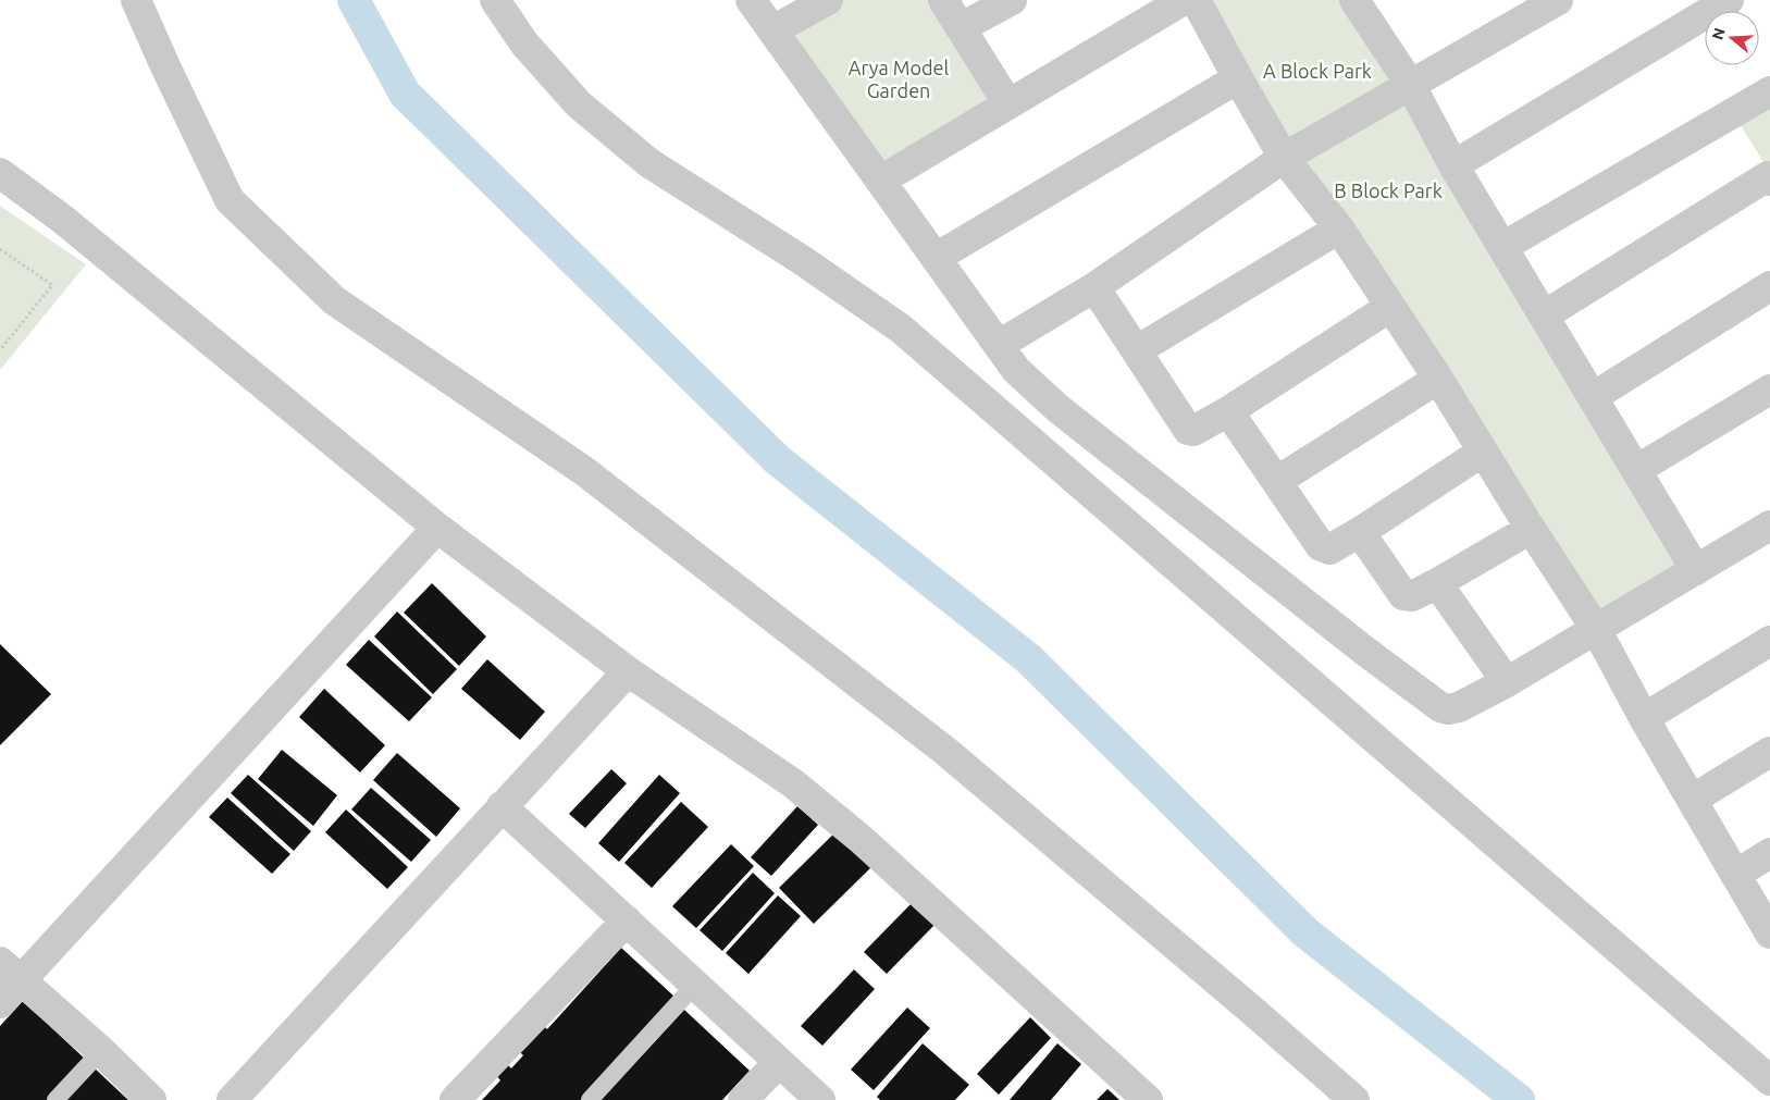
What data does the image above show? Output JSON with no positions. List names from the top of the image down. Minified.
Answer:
{"parks":["Arya Model Garden","A Block Park","B Block Park"],"north":"left"}
